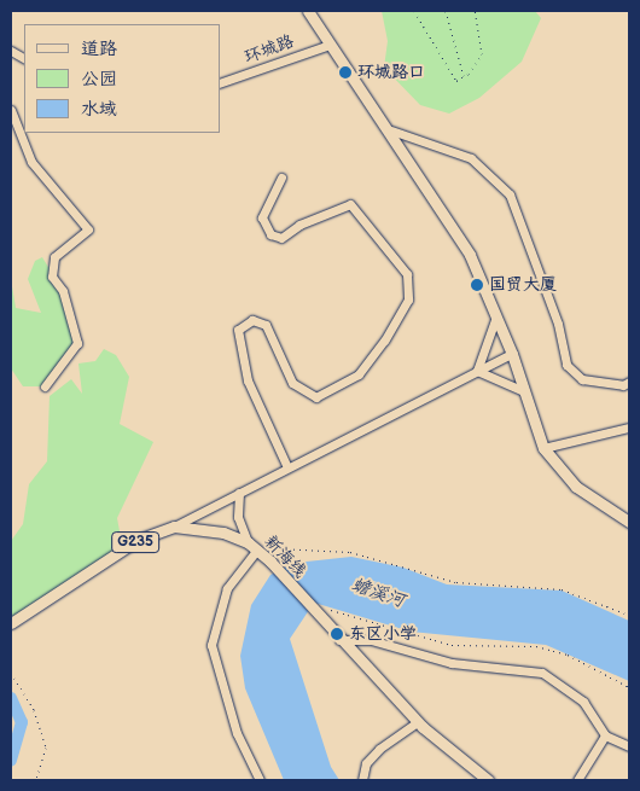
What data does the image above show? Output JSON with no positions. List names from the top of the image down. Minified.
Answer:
{"streets":{"main road":["G235","新海线"],"street":["环城路"]},"water":["蟾溪河"],"places":["环城路口","国贸大厦","东区小学"],"legend":["道路","公园","水域"]}
